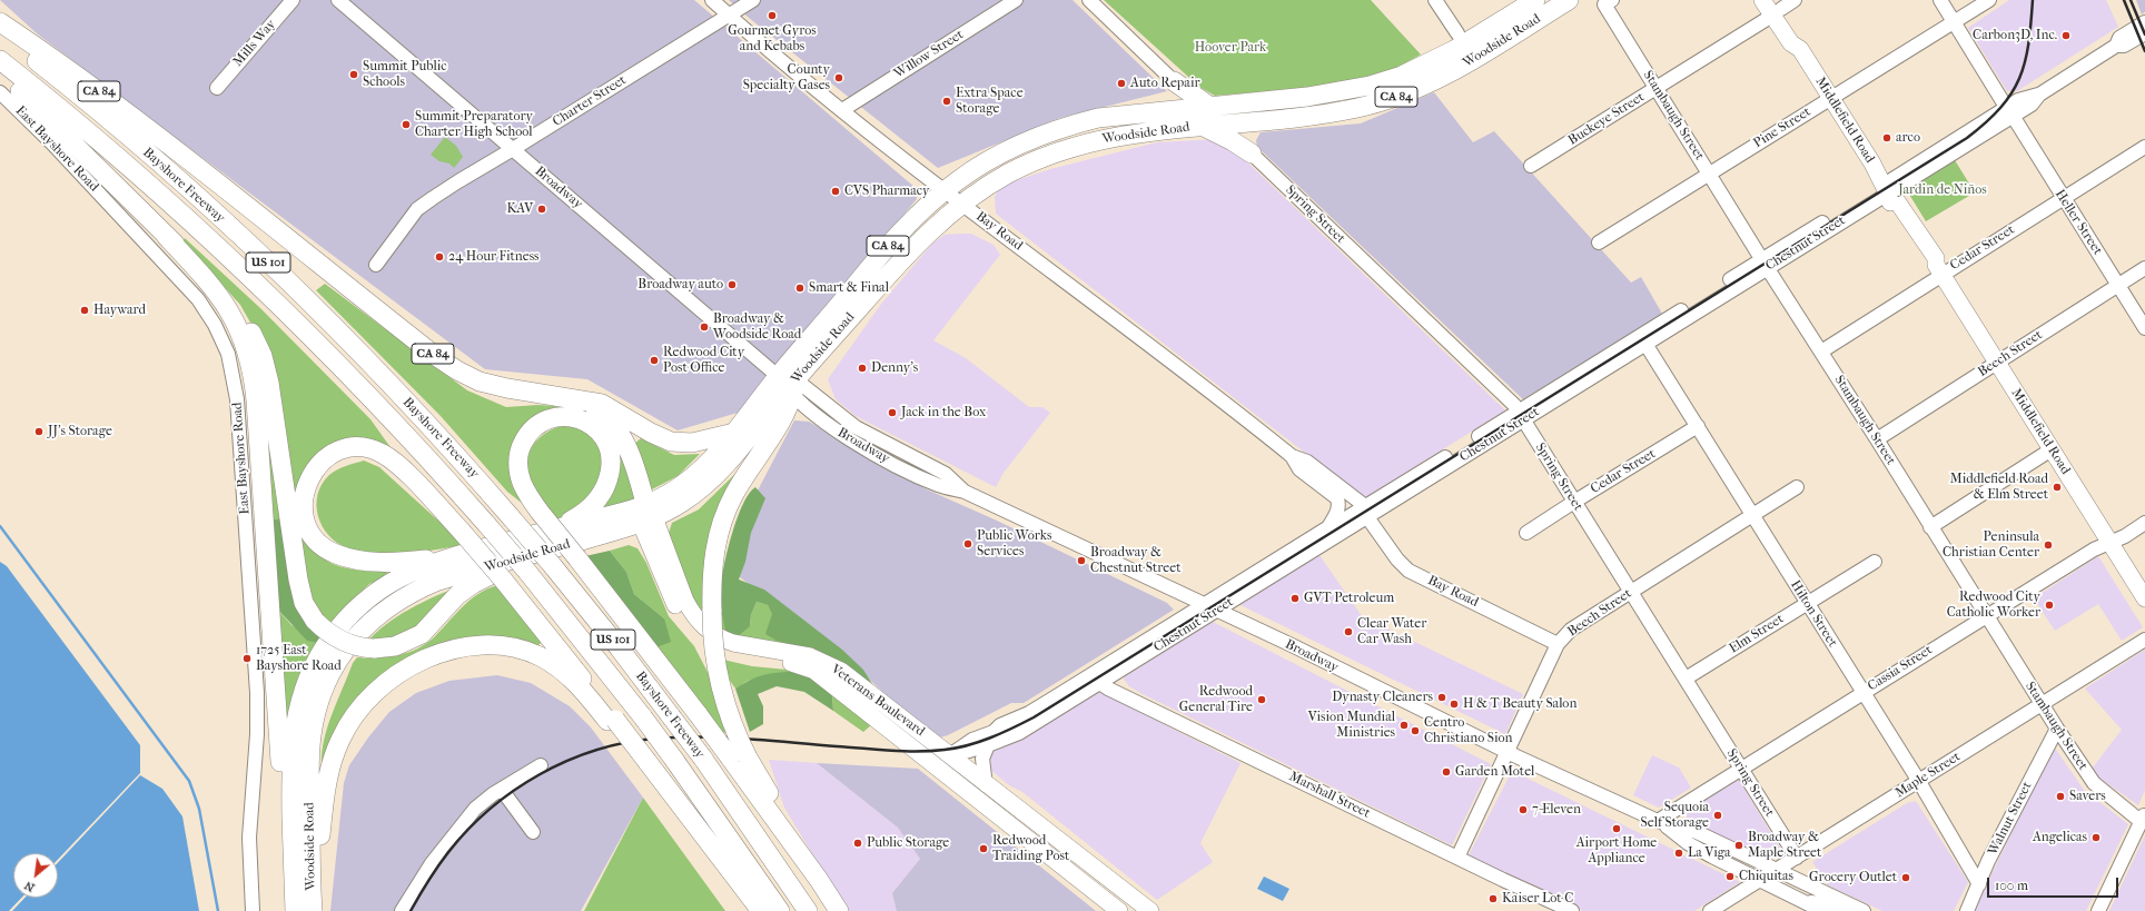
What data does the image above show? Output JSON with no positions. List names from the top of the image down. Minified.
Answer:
{"streets":{"highway":["Woodside Road","CA 84","Bayshore Freeway","US 101"],"main road":["Middlefield Road","Veterans Boulevard"],"street":["Mills Way","Willow Street","Charter Street","Stambaugh Street","Buckeye Street","Pine Street","East Bayshore Road","Broadway","Spring Street","Heller Street","Bay Road","Chestnut Street","Cedar Street","Beech Street","Hilton Street","Elm Street","Cassia Street","Maple Street","Marshall Street","Walnut Street"]},"crossings":[["Woodside Road","Broadway"],["Woodside Road","Bay Road"],["Woodside Road","Veterans Boulevard"],["Willow Street","Bay Road"],["Charter Street","Broadway"],["Charter Street","Bay Road"],["Stambaugh Street","Buckeye Street"],["Stambaugh Street","Pine Street"],["Stambaugh Street","Chestnut Street"],["Stambaugh Street","Cedar Street"],["Stambaugh Street","Beech Street"],["Stambaugh Street","Cassia Street"],["Stambaugh Street","Maple Street"],["Stambaugh Street","Walnut Street"],["Buckeye Street","Middlefield Road"],["Middlefield Road","Pine Street"],["Middlefield Road","Chestnut Street"],["Middlefield Road","Cedar Street"],["Middlefield Road","Beech Street"],["Middlefield Road","Cassia Street"],["Pine Street","Heller Street"],["Broadway","Chestnut Street"],["Broadway","Beech Street"],["Broadway","Cassia Street"],["Broadway","Maple Street"],["Spring Street","Chestnut Street"],["Spring Street","Cedar Street"],["Spring Street","Beech Street"],["Spring Street","Elm Street"],["Spring Street","Cassia Street"],["Spring Street","Maple Street"],["Heller Street","Chestnut Street"],["Heller Street","Cedar Street"],["Heller Street","Beech Street"],["Bay Road","Chestnut Street"],["Bay Road","Beech Street"],["Chestnut Street","Hilton Street"],["Chestnut Street","Veterans Boulevard"],["Chestnut Street","Marshall Street"],["Cedar Street","Hilton Street"],["Beech Street","Hilton Street"],["Beech Street","Marshall Street"],["Hilton Street","Elm Street"],["Hilton Street","Cassia Street"],["Hilton Street","Maple Street"],["Hilton Street","Walnut Street"]],"parks":["Hoover Park","Jardin de Niños"],"places":["Gourmet Gyros and Kebabs","Carbon3D, Inc.","Summit Public Schools","County Specialty Gases","Auto Repair","Extra Space Storage","Summit Preparatory Charter High School","arco","CVS Pharmacy","KAV","24 Hour Fitness","Broadway auto","Smart & Final","Hayward","Broadway & Woodside Road","Redwood City Post Office","Denny's","Jack in the Box","JJ's Storage","Middlefield Road & Elm Street","Public Works Services","Peninsula Christian Center","Broadway & Chestnut Street","GVT Petroleum","Redwood City Catholic Worker","Clear Water Car Wash","1725 East Bayshore Road","Dynasty Cleaners","Redwood General Tire","H & T Beauty Salon","Vision Mundial Ministries","Centro Christiano Sion","Garden Motel","Savers","7-Eleven","Sequoia Self Storage","Airport Home Appliance","Angelicas","Public Storage","Broadway & Maple Street","Redwood Traiding Post","La Viga","Chiquitas","Grocery Outlet","Kaiser Lot C"],"scale_bar":"100 m","north":"bottom left"}
